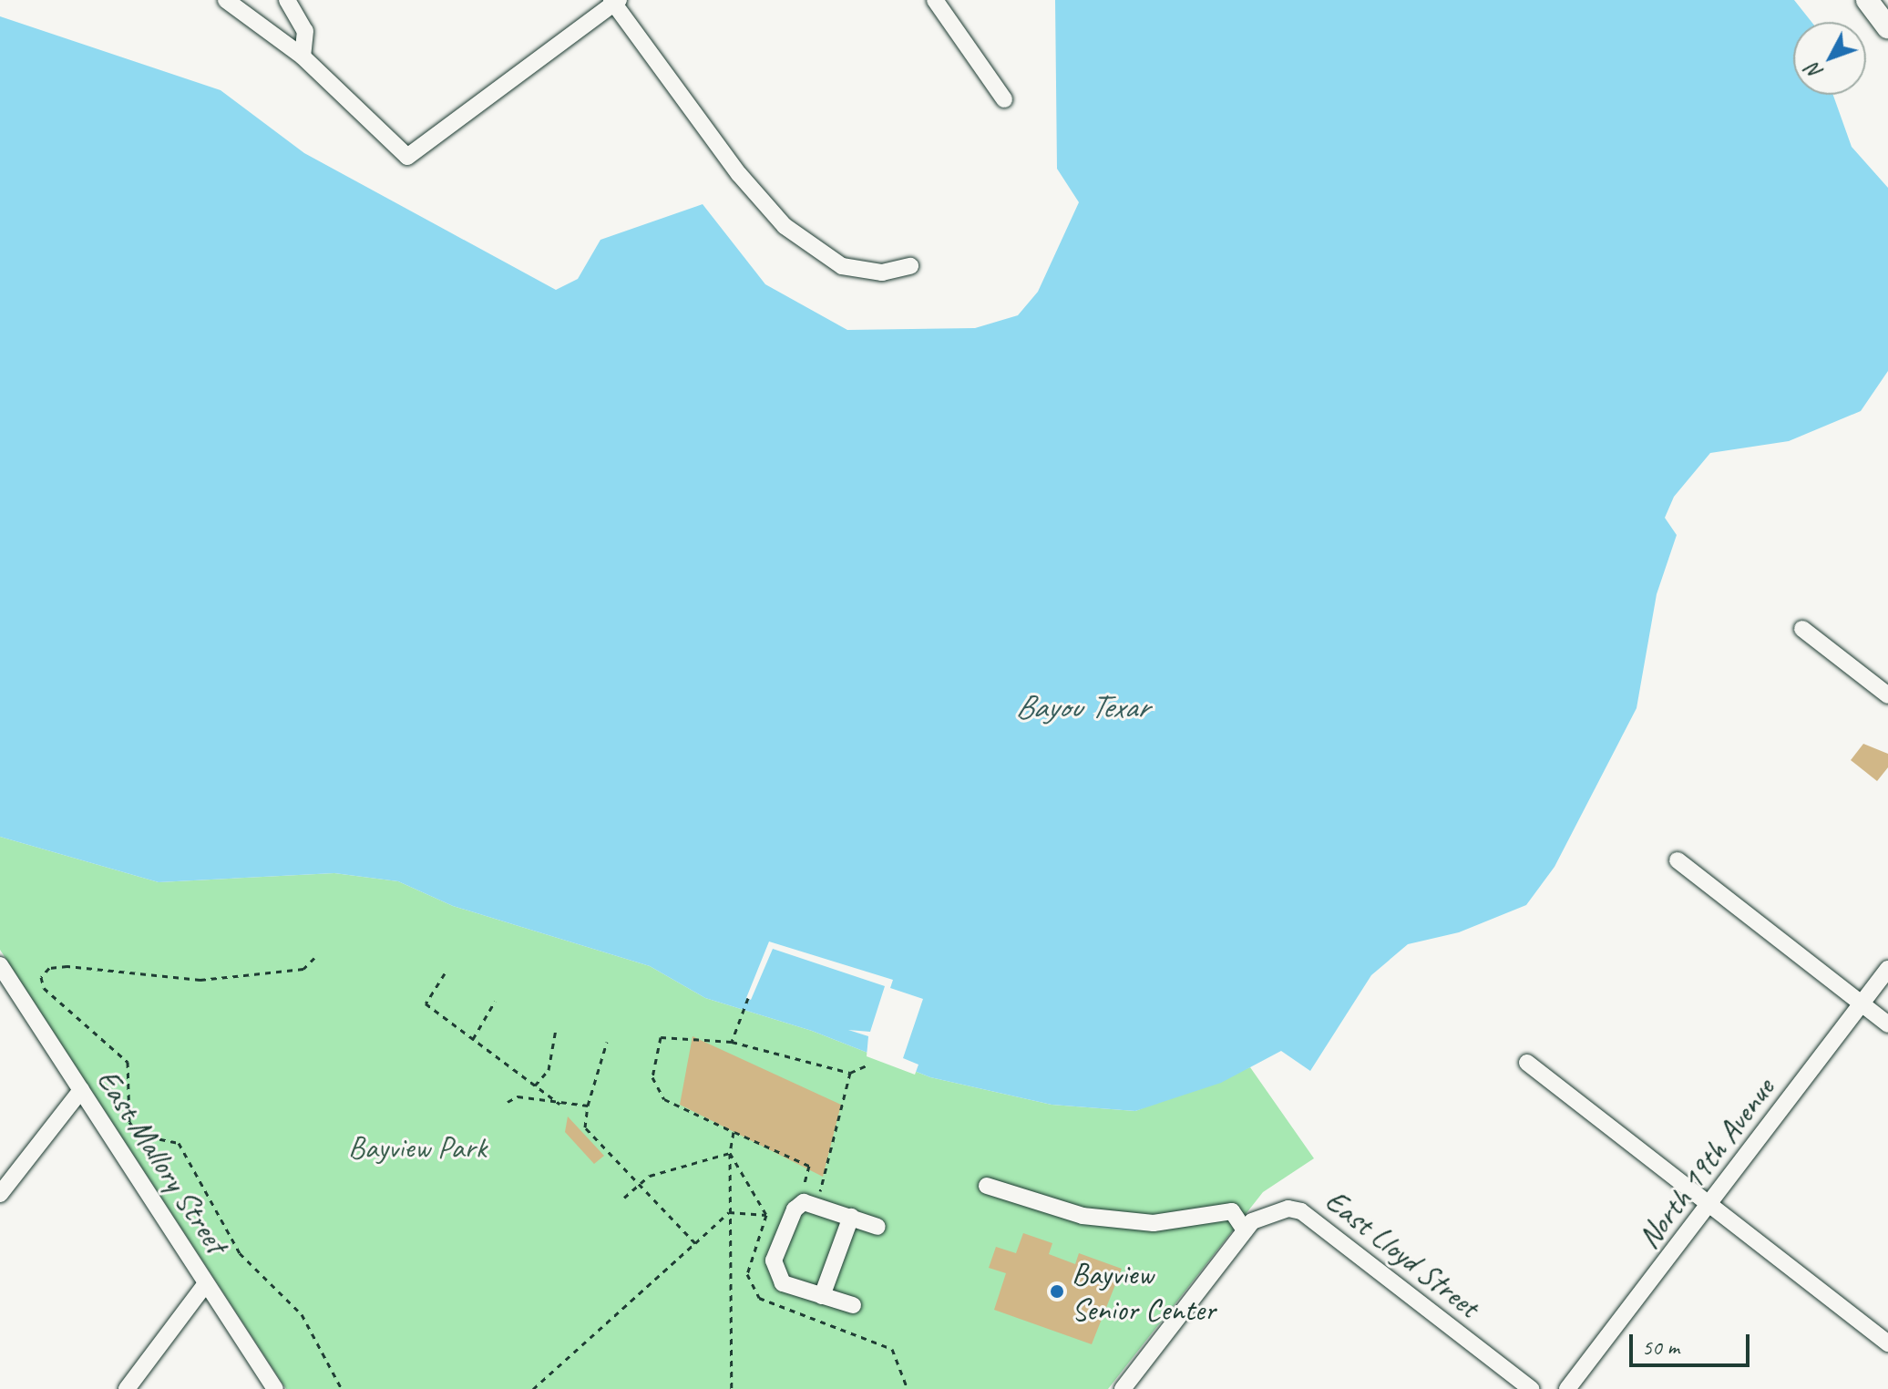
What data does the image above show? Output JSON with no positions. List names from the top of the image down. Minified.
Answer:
{"streets":{"street":["East Mallory Street","North 19th Avenue","East Lloyd Street"]},"water":["Bayou Texar"],"parks":["Bayview Park"],"places":["Bayview Senior Center"],"scale_bar":"50 m","north":"bottom left"}
